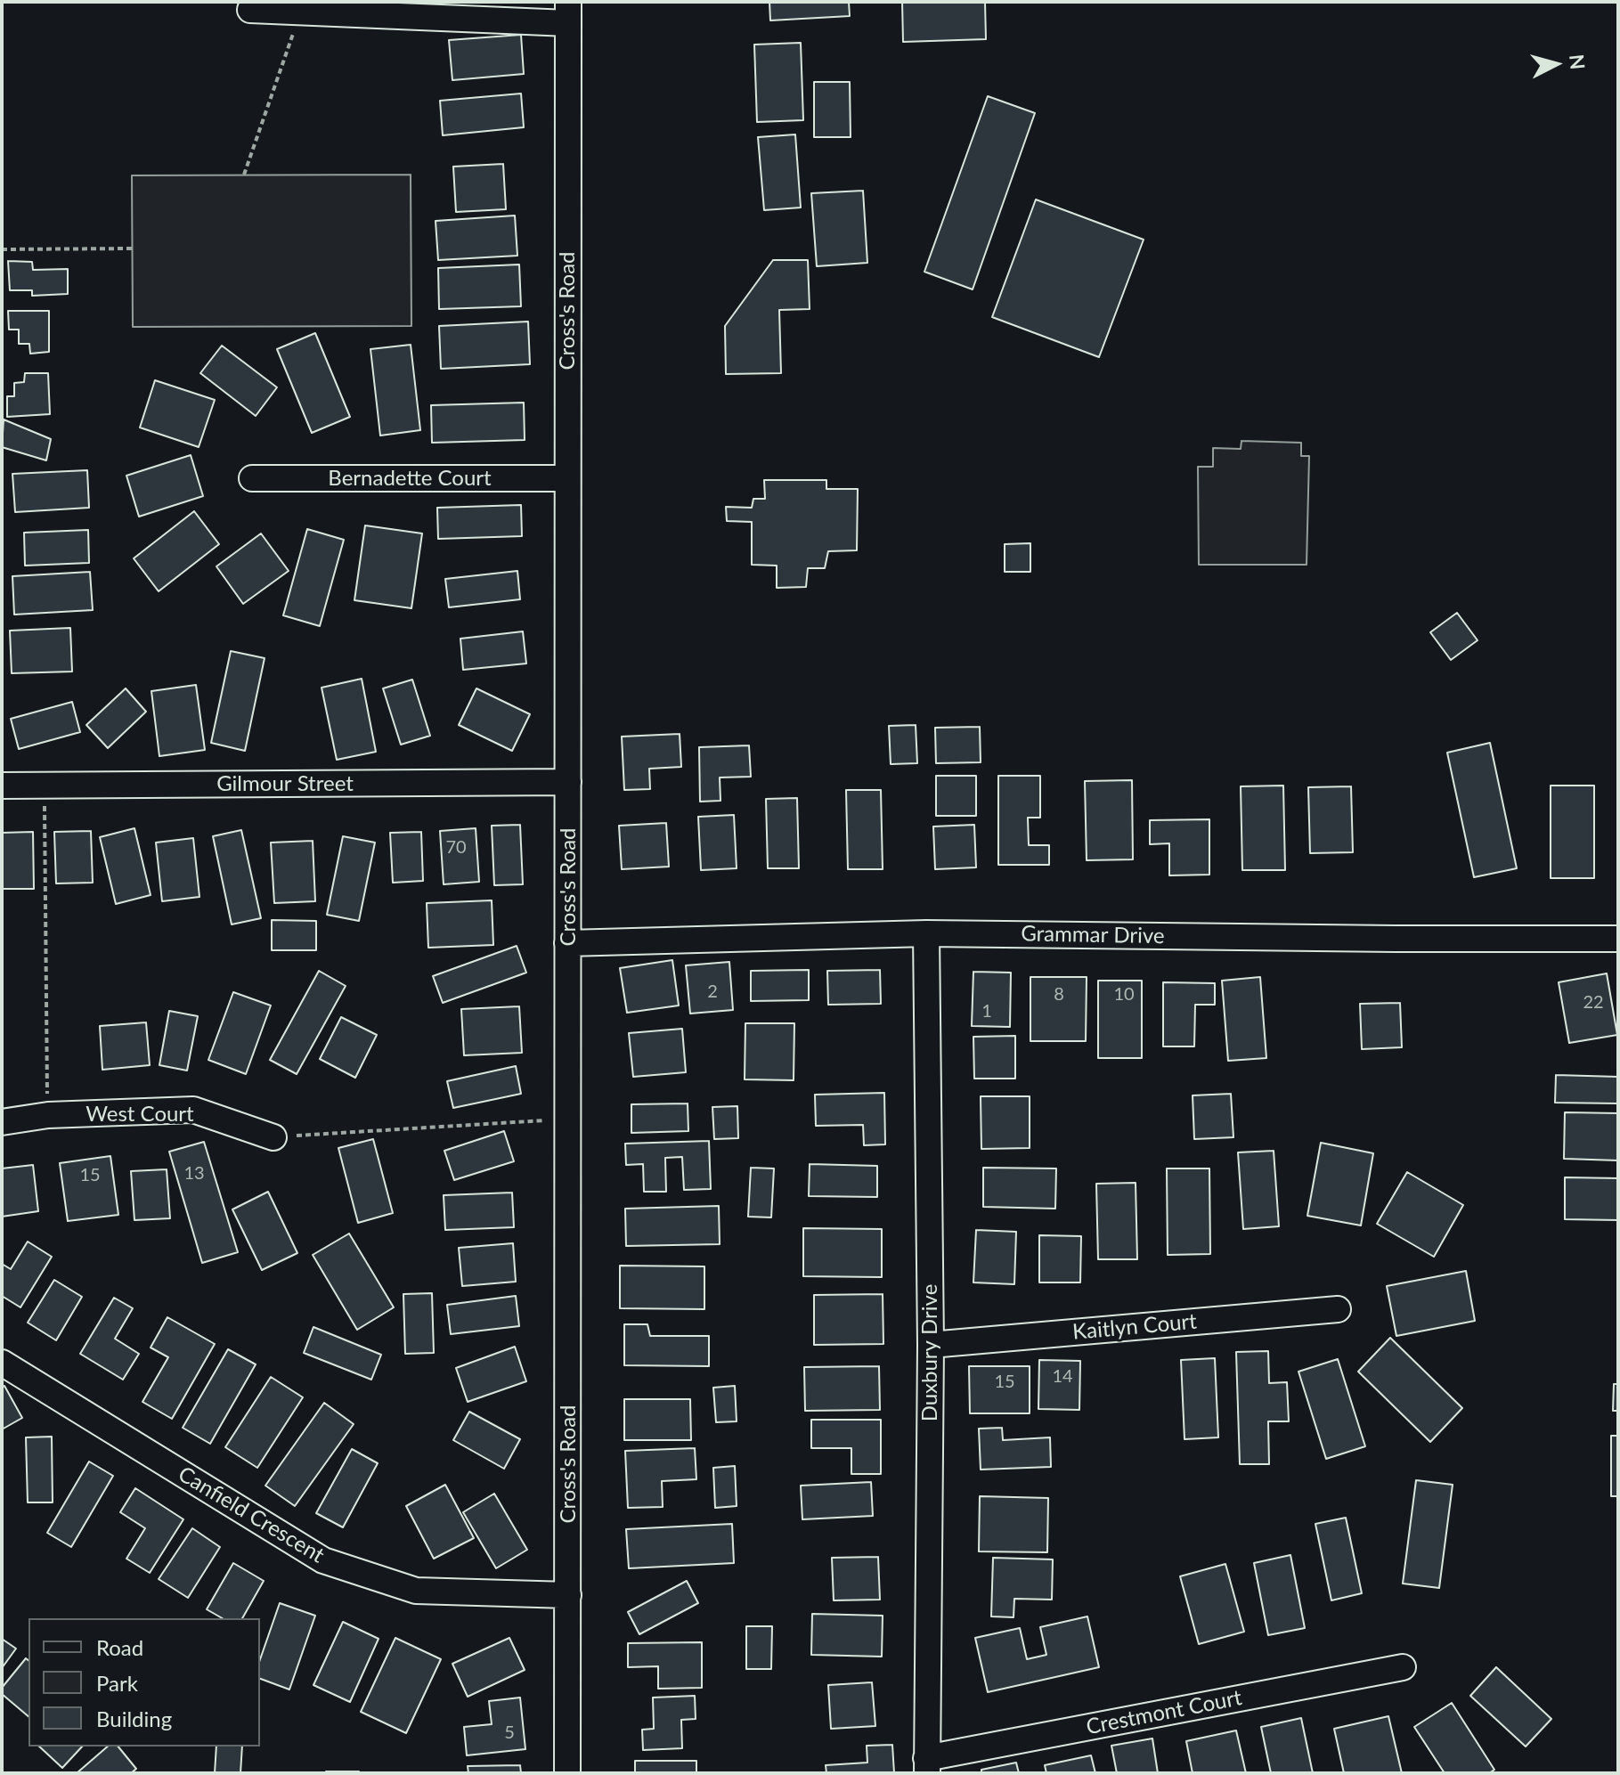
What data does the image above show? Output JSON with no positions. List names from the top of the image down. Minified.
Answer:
{"streets":{"street":["Cross's Road","Bernadette Court","Gilmour Street","Grammar Drive","West Court","Kaitlyn Court","Duxbury Drive","Canfield Crescent","Crestmont Court"]},"crossings":[["Cross's Road","Bernadette Court"],["Cross's Road","Gilmour Street"],["Cross's Road","Grammar Drive"],["Cross's Road","Canfield Crescent"],["Grammar Drive","Duxbury Drive"],["Kaitlyn Court","Duxbury Drive"],["Duxbury Drive","Crestmont Court"]],"house_numbers":["70","2","8","10","22","1","13","15","14","15","5"],"legend":["Road","Park","Building"],"north":"right"}
